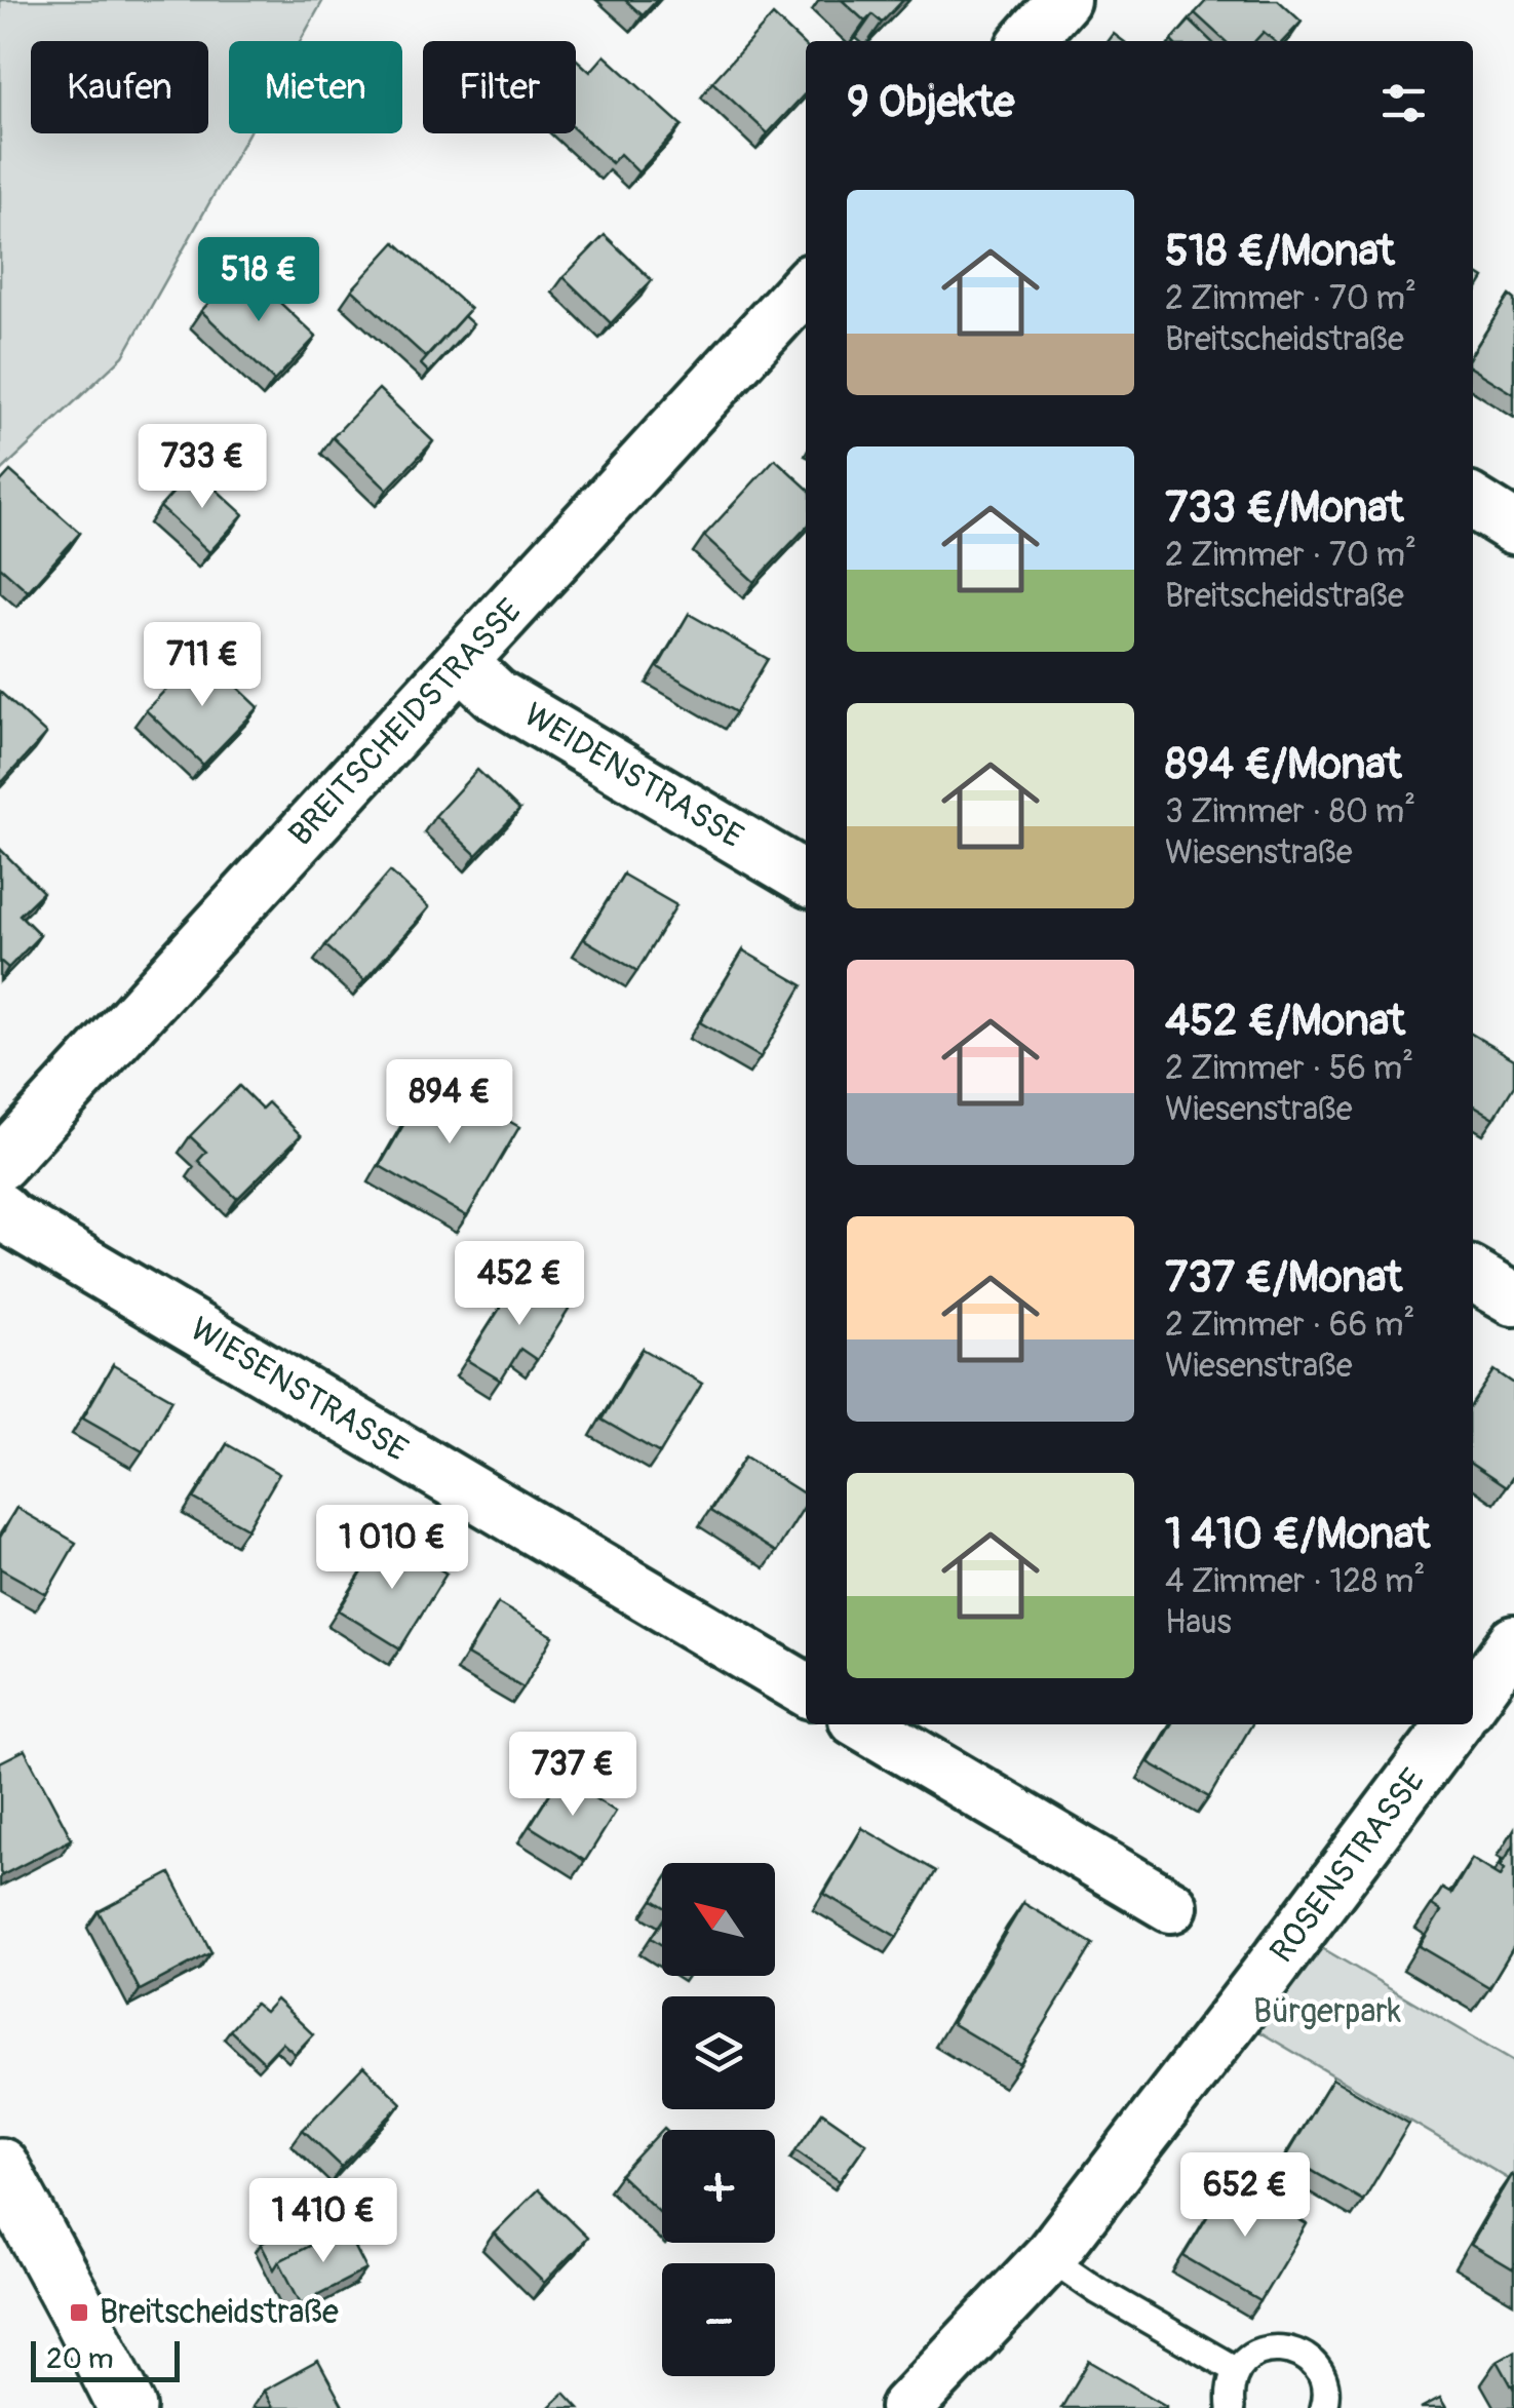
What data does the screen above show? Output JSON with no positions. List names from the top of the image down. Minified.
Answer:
{"streets":{"street":["BREITSCHEIDSTRASSE","WEIDENSTRASSE","WIESENSTRASSE","ROSENSTRASSE"]},"crossings":[["BREITSCHEIDSTRASSE","WEIDENSTRASSE"]],"parks":["Bürgerpark"],"places":{"transit":["Breitscheidstraße"]},"scale_bar":"20 m","north":"top left","page":{"chip":["Kaufen","Mieten","Filter"],"heading":"9 Objekte","list":[{"name":"518 €/Monat","note":"2 Zimmer · 70 m² · Breitscheidstraße"},{"name":"733 €/Monat","note":"2 Zimmer · 70 m² · Breitscheidstraße"},{"name":"894 €/Monat","note":"3 Zimmer · 80 m² · Wiesenstraße"},{"name":"452 €/Monat","note":"2 Zimmer · 56 m² · Wiesenstraße"},{"name":"737 €/Monat","note":"2 Zimmer · 66 m² · Wiesenstraße"},{"name":"1 410 €/Monat","note":"4 Zimmer · 128 m² · Haus"}],"price":["518 €","733 €","711 €","894 €","452 €","1 010 €","737 €","652 €","1 410 €"],"map_buttons":["+","−"],"scale":"20 m"}}
